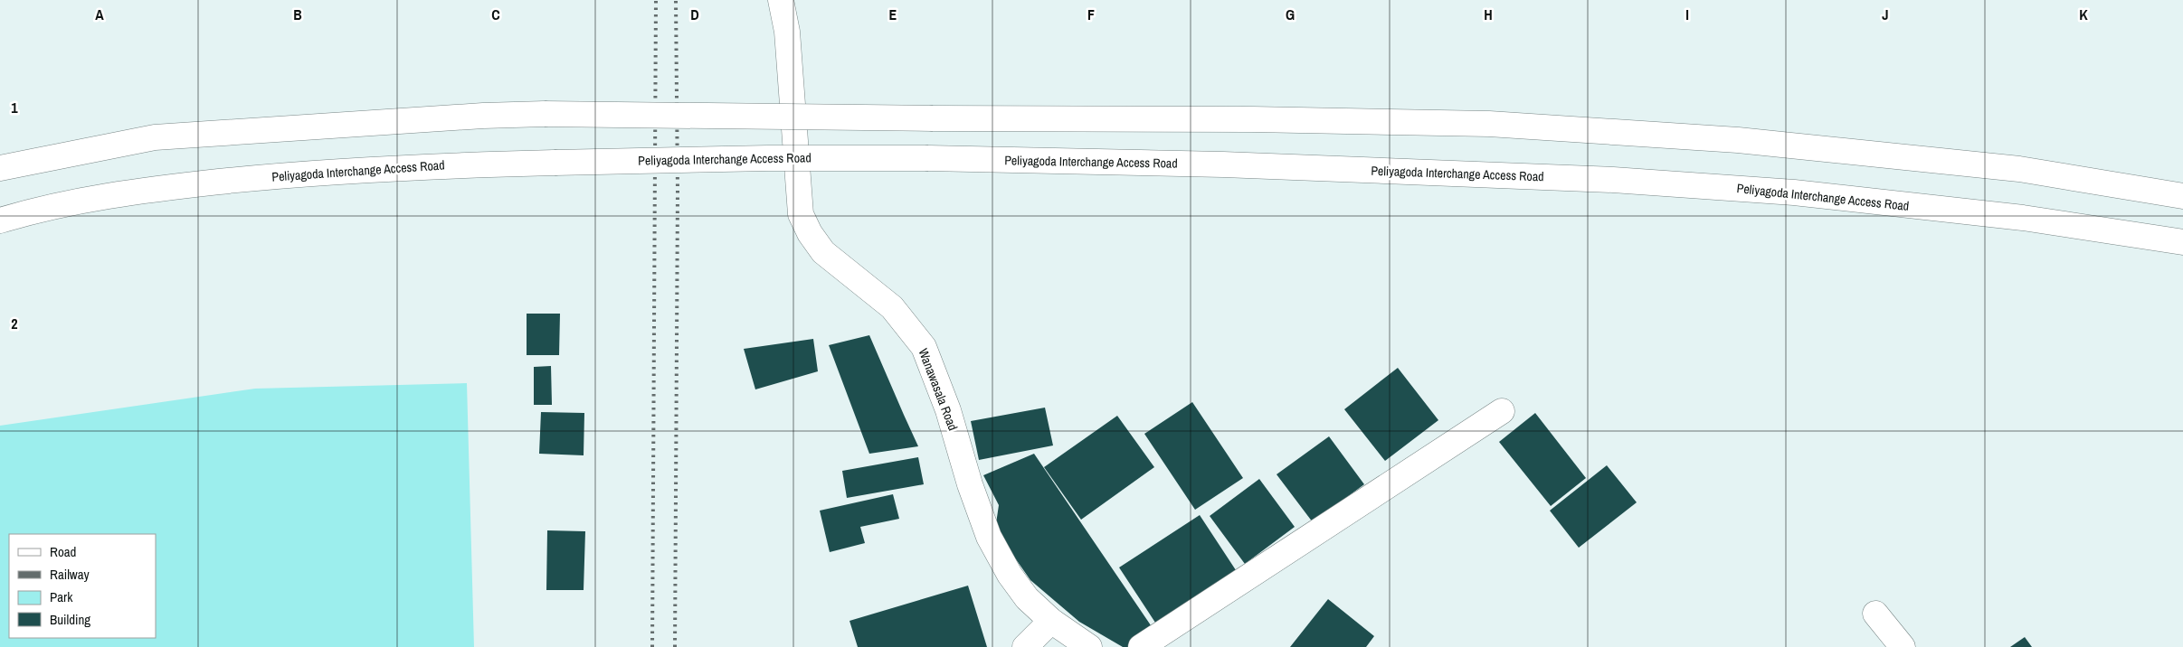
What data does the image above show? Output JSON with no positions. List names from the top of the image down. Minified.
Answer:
{"streets":{"main road":["Peliyagoda Interchange Access Road","Wanawasala Road"]},"legend":["Road","Railway","Park","Building"],"grid":{"columns":["A","B","C","D","E","F","G","H","I","J","K"],"rows":["1","2"]}}
